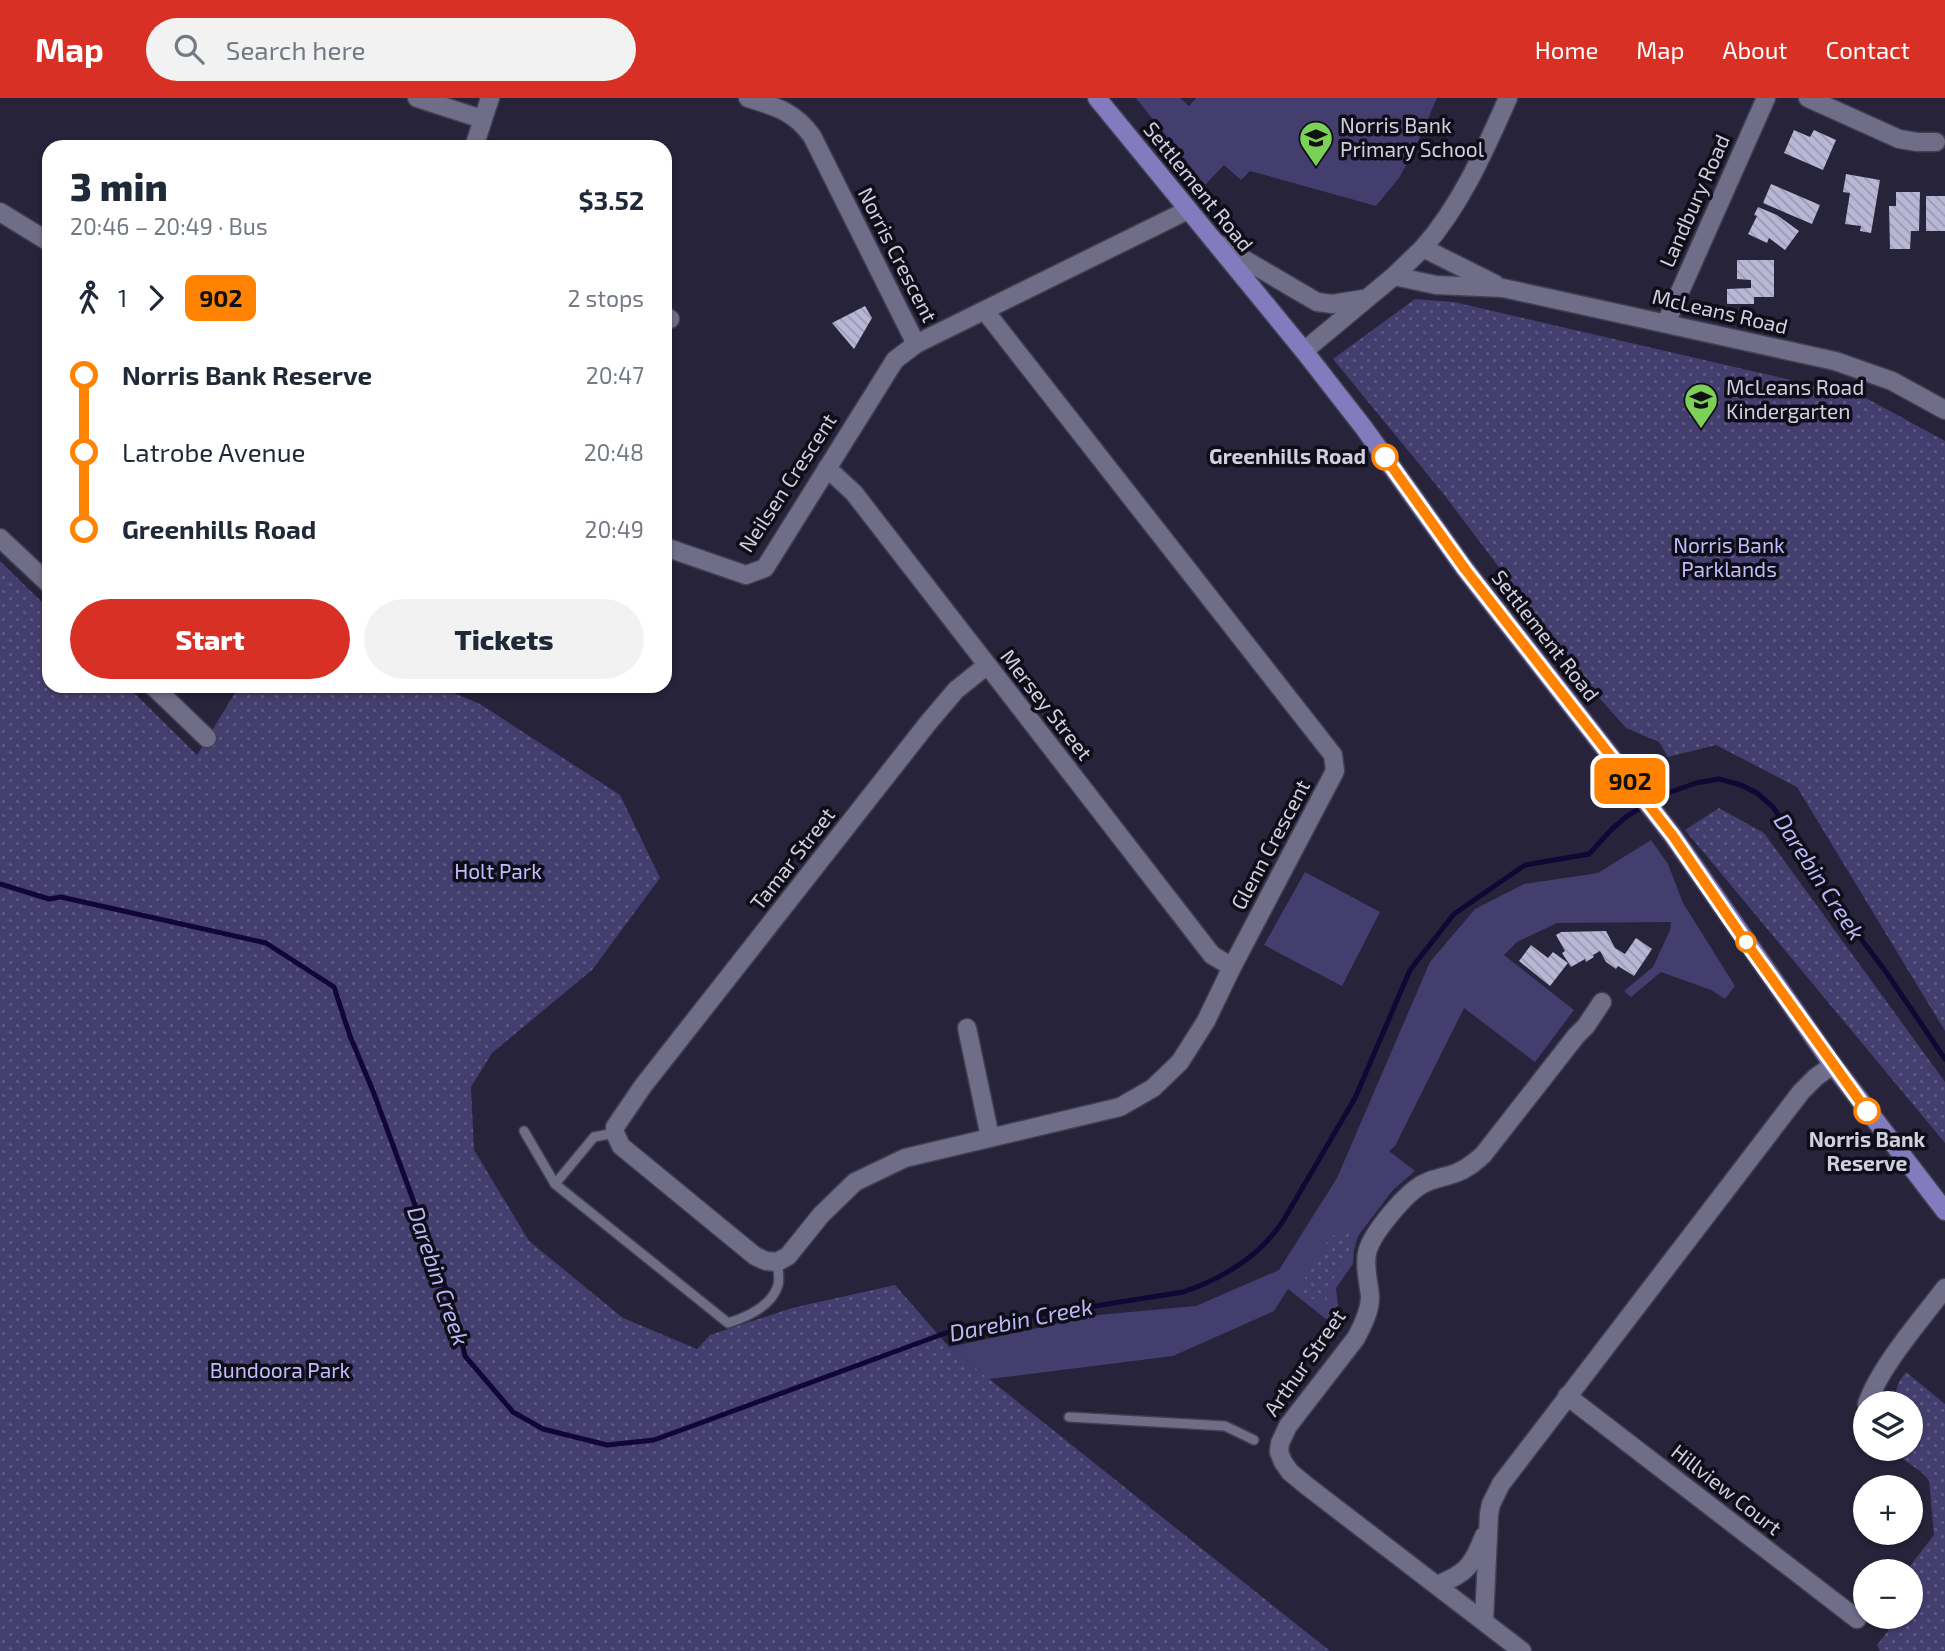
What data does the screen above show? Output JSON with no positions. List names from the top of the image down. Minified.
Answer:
{"streets":{"main road":["Settlement Road"],"street":["Landbury Road","Norris Crescent","McLeans Road","Neilsen Crescent","Mersey Street","Glenn Crescent","Tamar Street","Arthur Street","Hillview Court"]},"crossings":[["Settlement Road","Norris Crescent"],["Landbury Road","McLeans Road"],["Norris Crescent","Neilsen Crescent"],["Norris Crescent","Glenn Crescent"],["Neilsen Crescent","Mersey Street"],["Mersey Street","Glenn Crescent"],["Mersey Street","Tamar Street"]],"water":["Darebin Creek"],"parks":["Norris Bank Parklands","Holt Park","Bundoora Park"],"places":{"school or university":["Norris Bank Primary School","McLeans Road Kindergarten"],"other":["Greenhills Road","Norris Bank Reserve"]},"lines":["bus line 902"],"page":{"header":"Map","search":"Search here","nav":["Home","Map","About","Contact"],"on_map":"902","heading":["3 min","20:46 – 20:49 · Bus","$3.52"],"legs":["1","902","2 stops"],"list":[{"name":"Norris Bank Reserve","value":"20:47"},{"name":"Latrobe Avenue","value":"20:48"},{"name":"Greenhills Road","value":"20:49"}],"buttons":["Start","Tickets"],"map_buttons":["+","−"]}}
